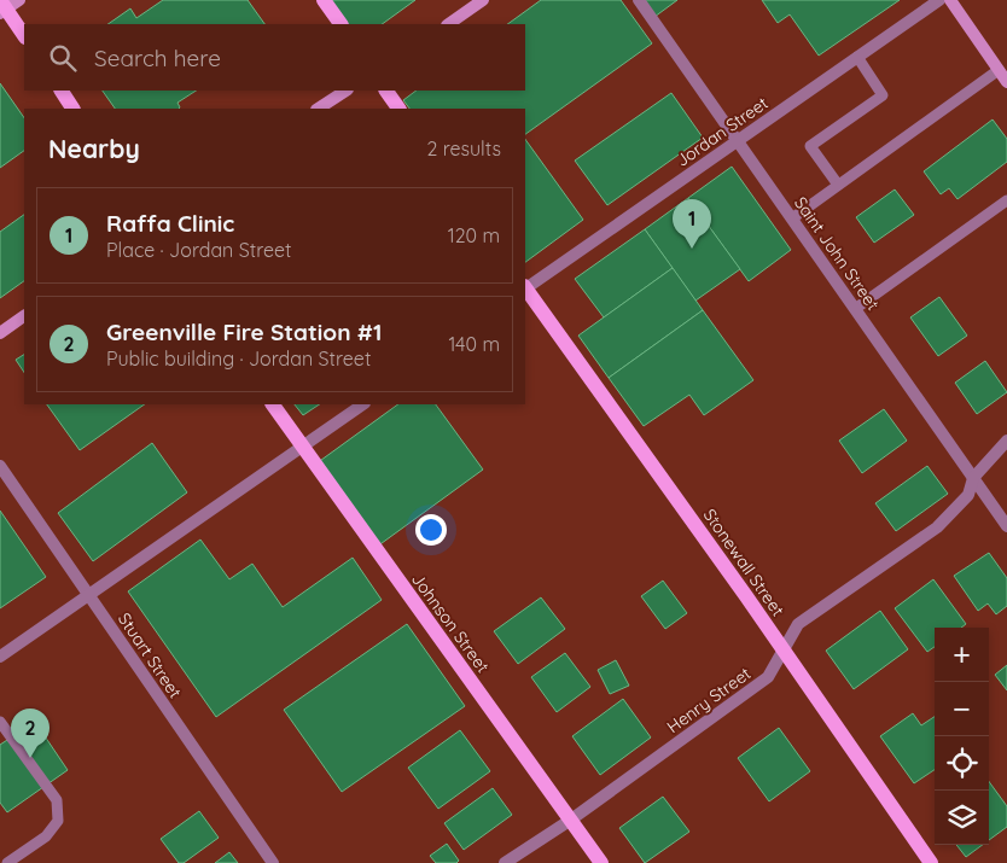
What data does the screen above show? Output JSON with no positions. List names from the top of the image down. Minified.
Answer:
{"streets":{"main road":["Stonewall Street","Johnson Street"],"street":["Jordan Street","Saint John Street","Stuart Street","Henry Street"]},"crossings":[["Jordan Street","Saint John Street"],["Saint John Street","Henry Street"],["Stonewall Street","Henry Street"],["Johnson Street","Henry Street"]],"page":{"search":"Search here","heading":["Nearby","2 results"],"list":[{"mark":"1","name":"Raffa Clinic","note":"Place · Jordan Street","value":"120 m"},{"mark":"2","name":"Greenville Fire Station #1","note":"Public building · Jordan Street","value":"140 m"}],"pins":["1","2"],"map_buttons":["+","−"]}}
